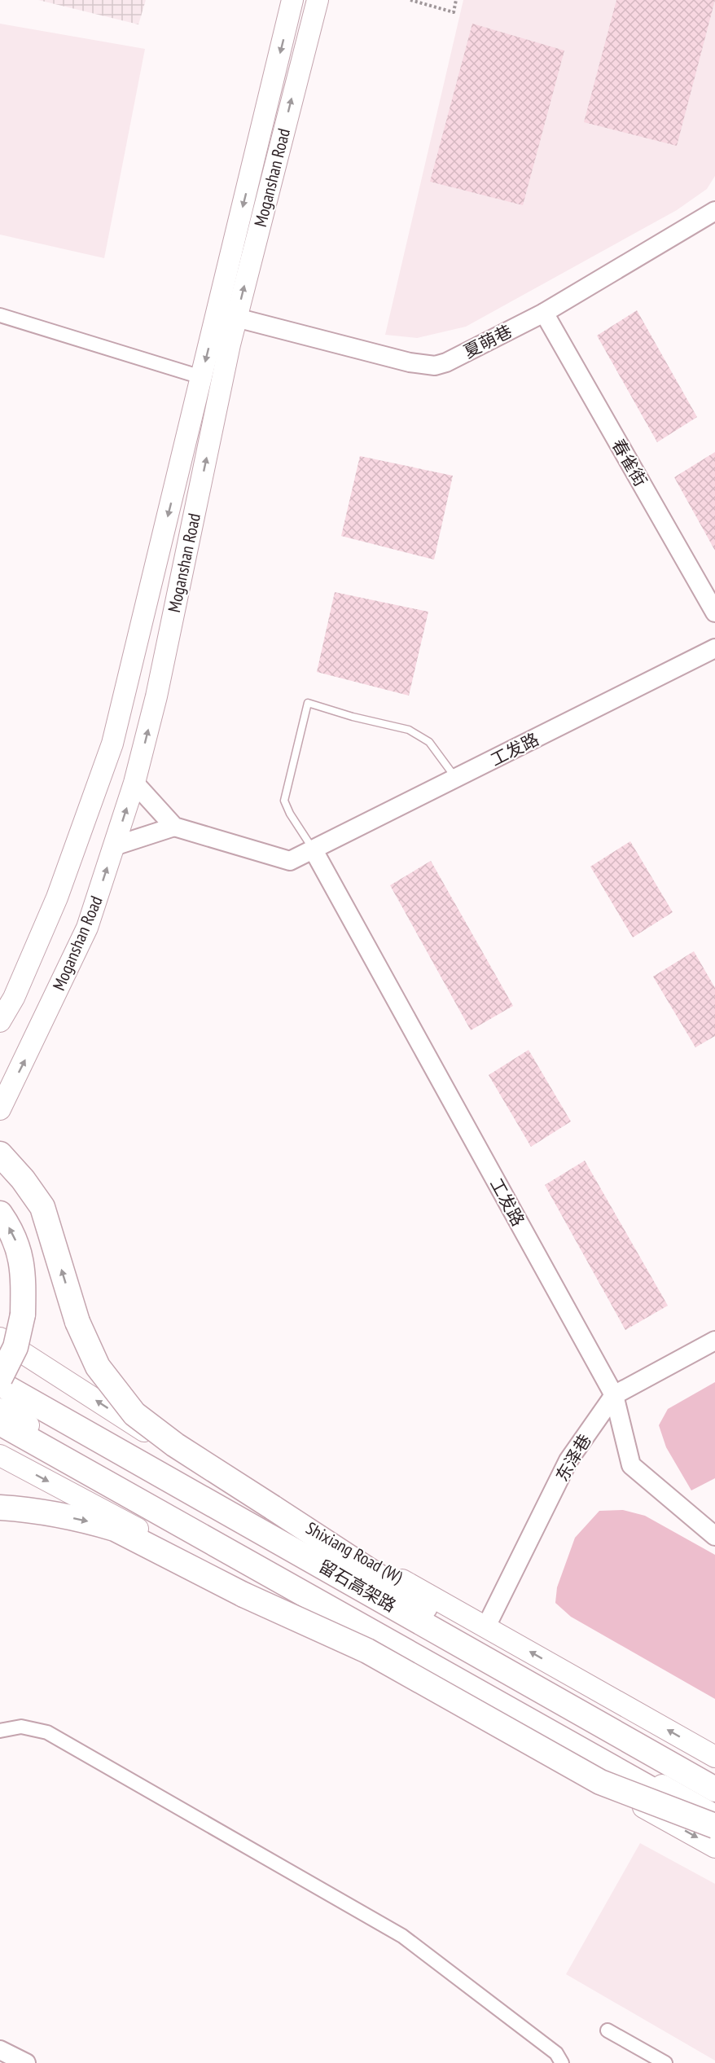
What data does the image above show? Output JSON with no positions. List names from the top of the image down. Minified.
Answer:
{"streets":{"highway":["留石高架路"],"main road":["Moganshan Road","Shixiang Road (W)"],"street":["夏萌巷","春雀街","工发路","东泽巷"]},"crossings":[["Moganshan Road","夏萌巷"],["夏萌巷","春雀街"],["工发路","东泽巷"],["东泽巷","Shixiang Road (W)"]]}
